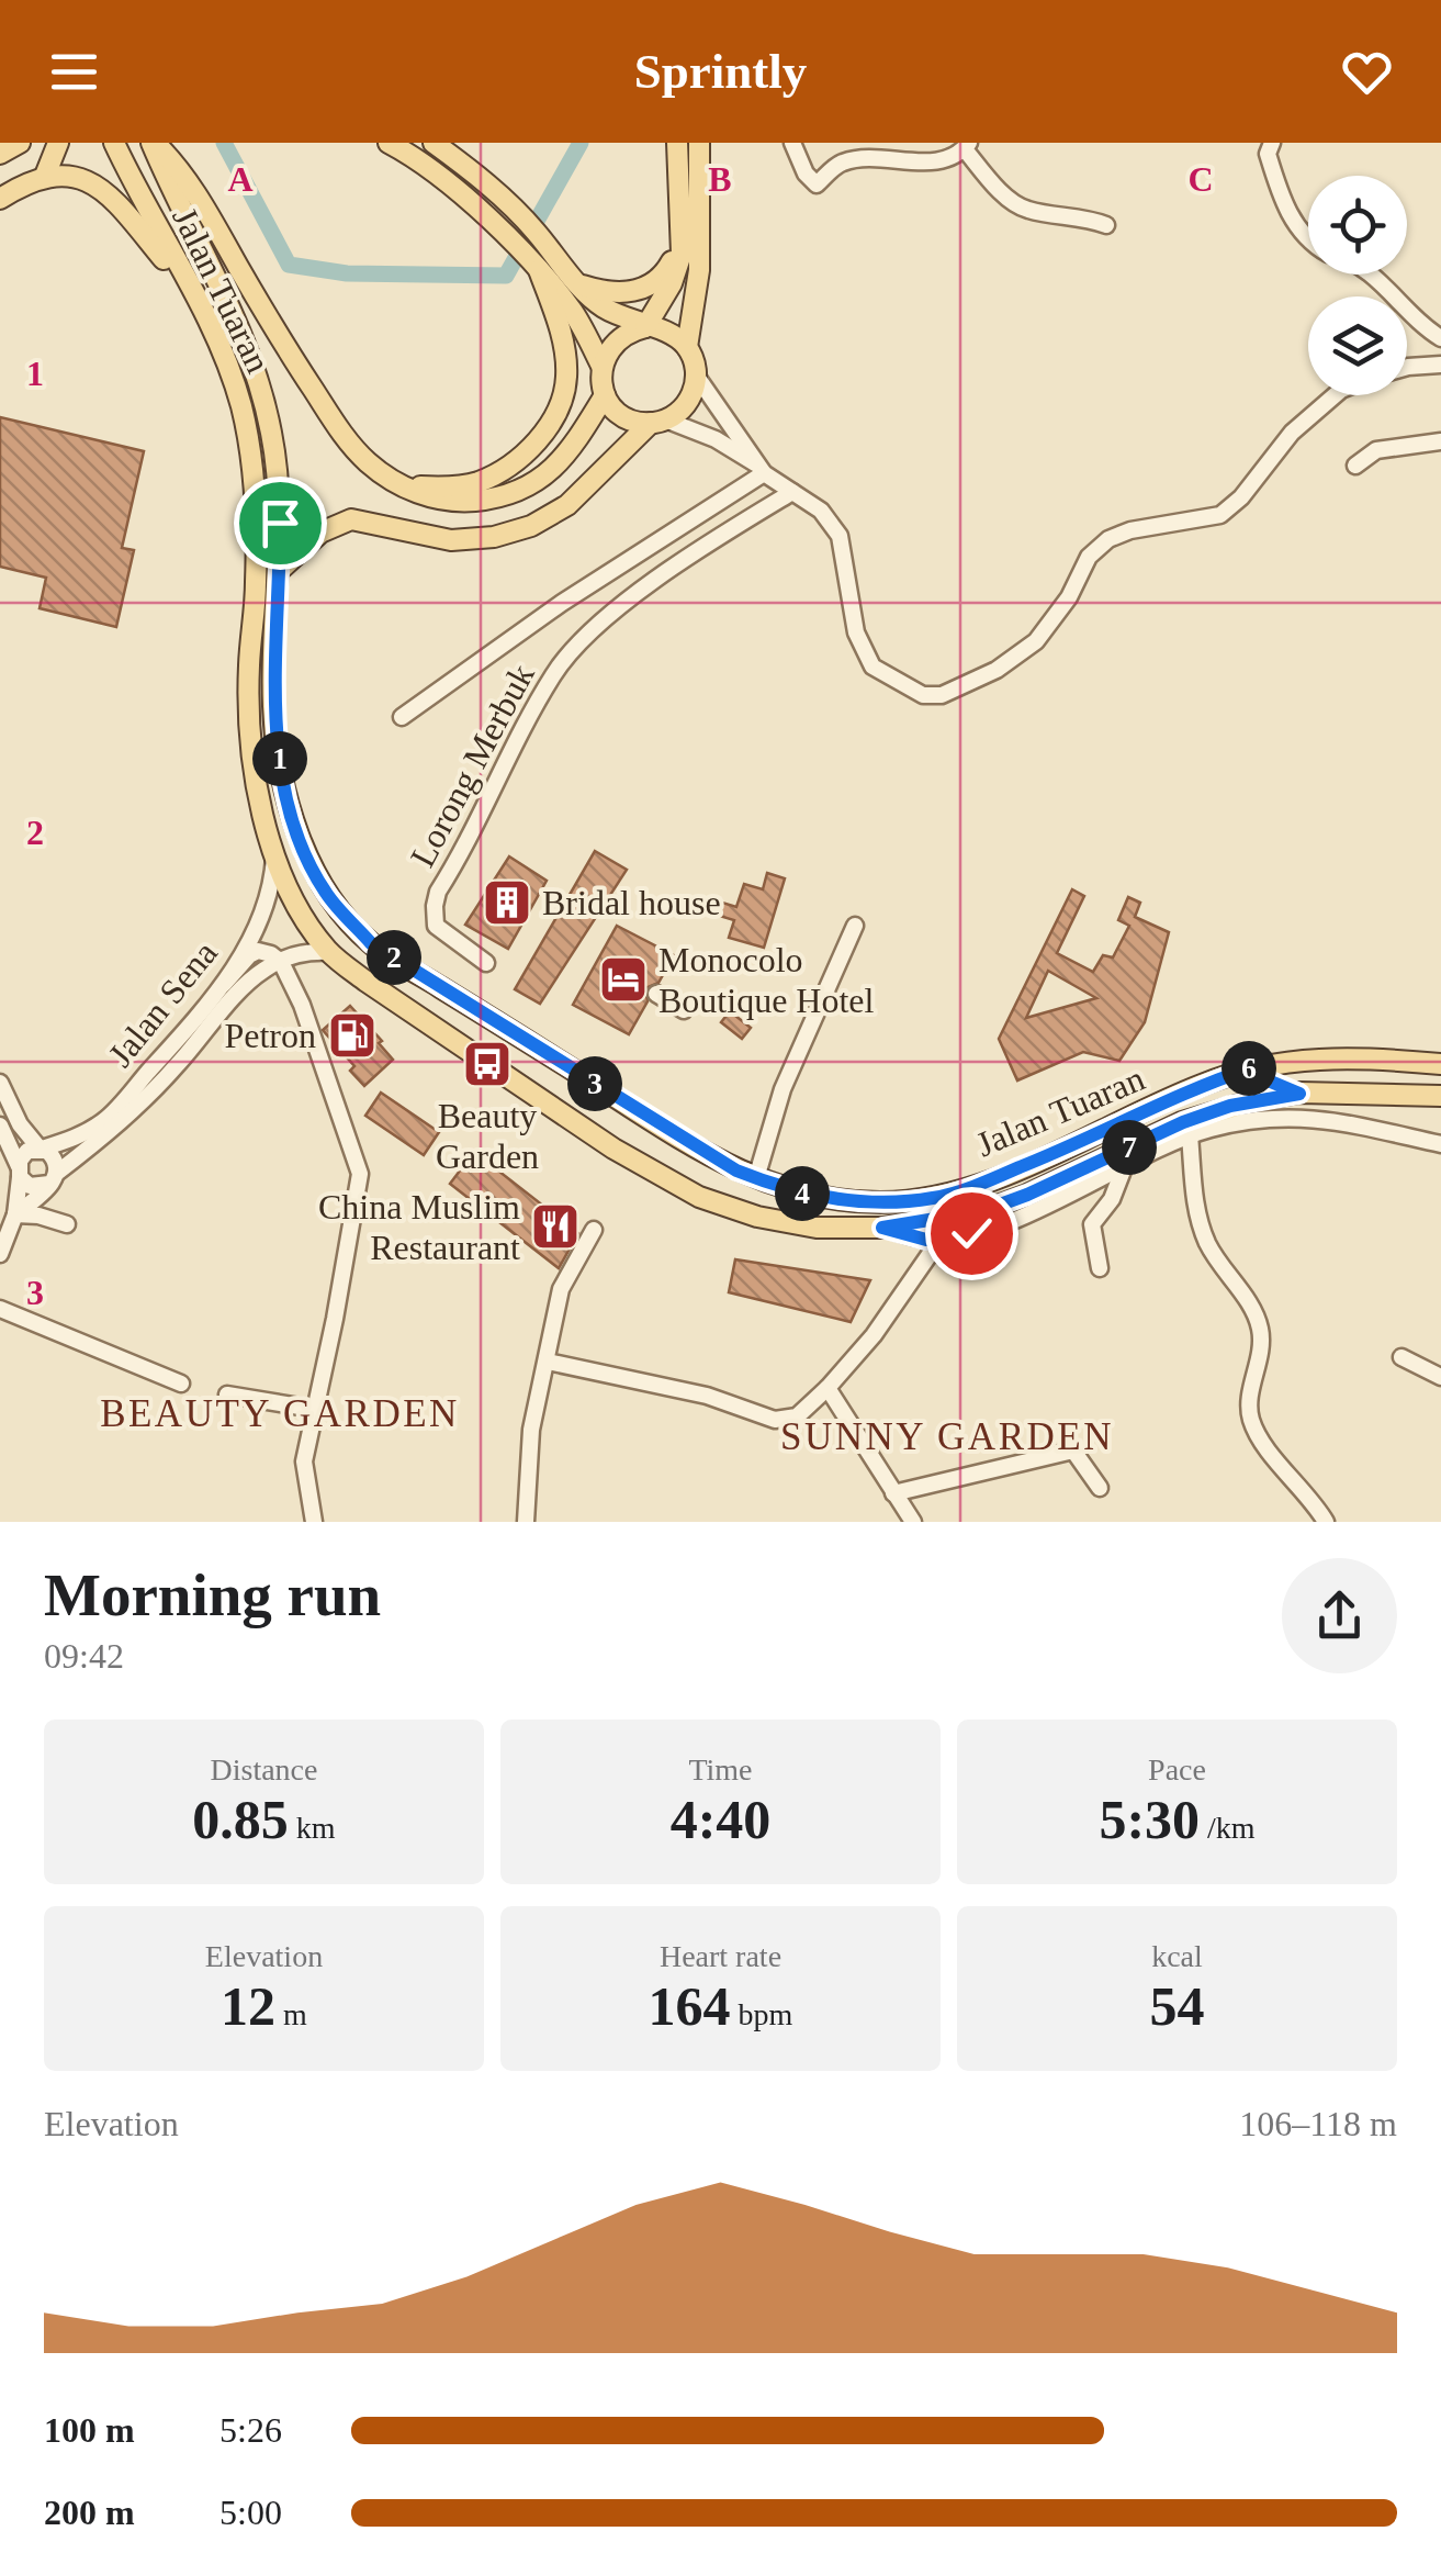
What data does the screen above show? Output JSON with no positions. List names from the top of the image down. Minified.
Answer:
{"streets":{"main road":["Jalan Tuaran"],"street":["Lorong Merbuk","Jalan Sena"]},"crossings":[["Jalan Tuaran","Jalan Sena"]],"districts":["BEAUTY GARDEN","SUNNY GARDEN"],"places":{"building":["Bridal house"],"hotel":["Monocolo Boutique Hotel"],"fuel station":["Petron"],"bus stop":["Beauty Garden"],"restaurant":["China Muslim Restaurant"]},"page":{"header":"Sprintly","pins":["1","2","6","3","7","4"],"heading":["Morning run","09:42"],"stats":[["Distance","0.85 km"],["Time","4:40"],["Pace","5:30 /km"],["Elevation","12 m"],["Heart rate","164 bpm"],["kcal","54"]],"chart":["Elevation","106–118 m"],"list":[{"name":"100 m","note":"5:26"},{"name":"200 m","note":"5:00"}]},"grid":{"columns":["A","B","C"],"rows":["1","2","3"]}}
